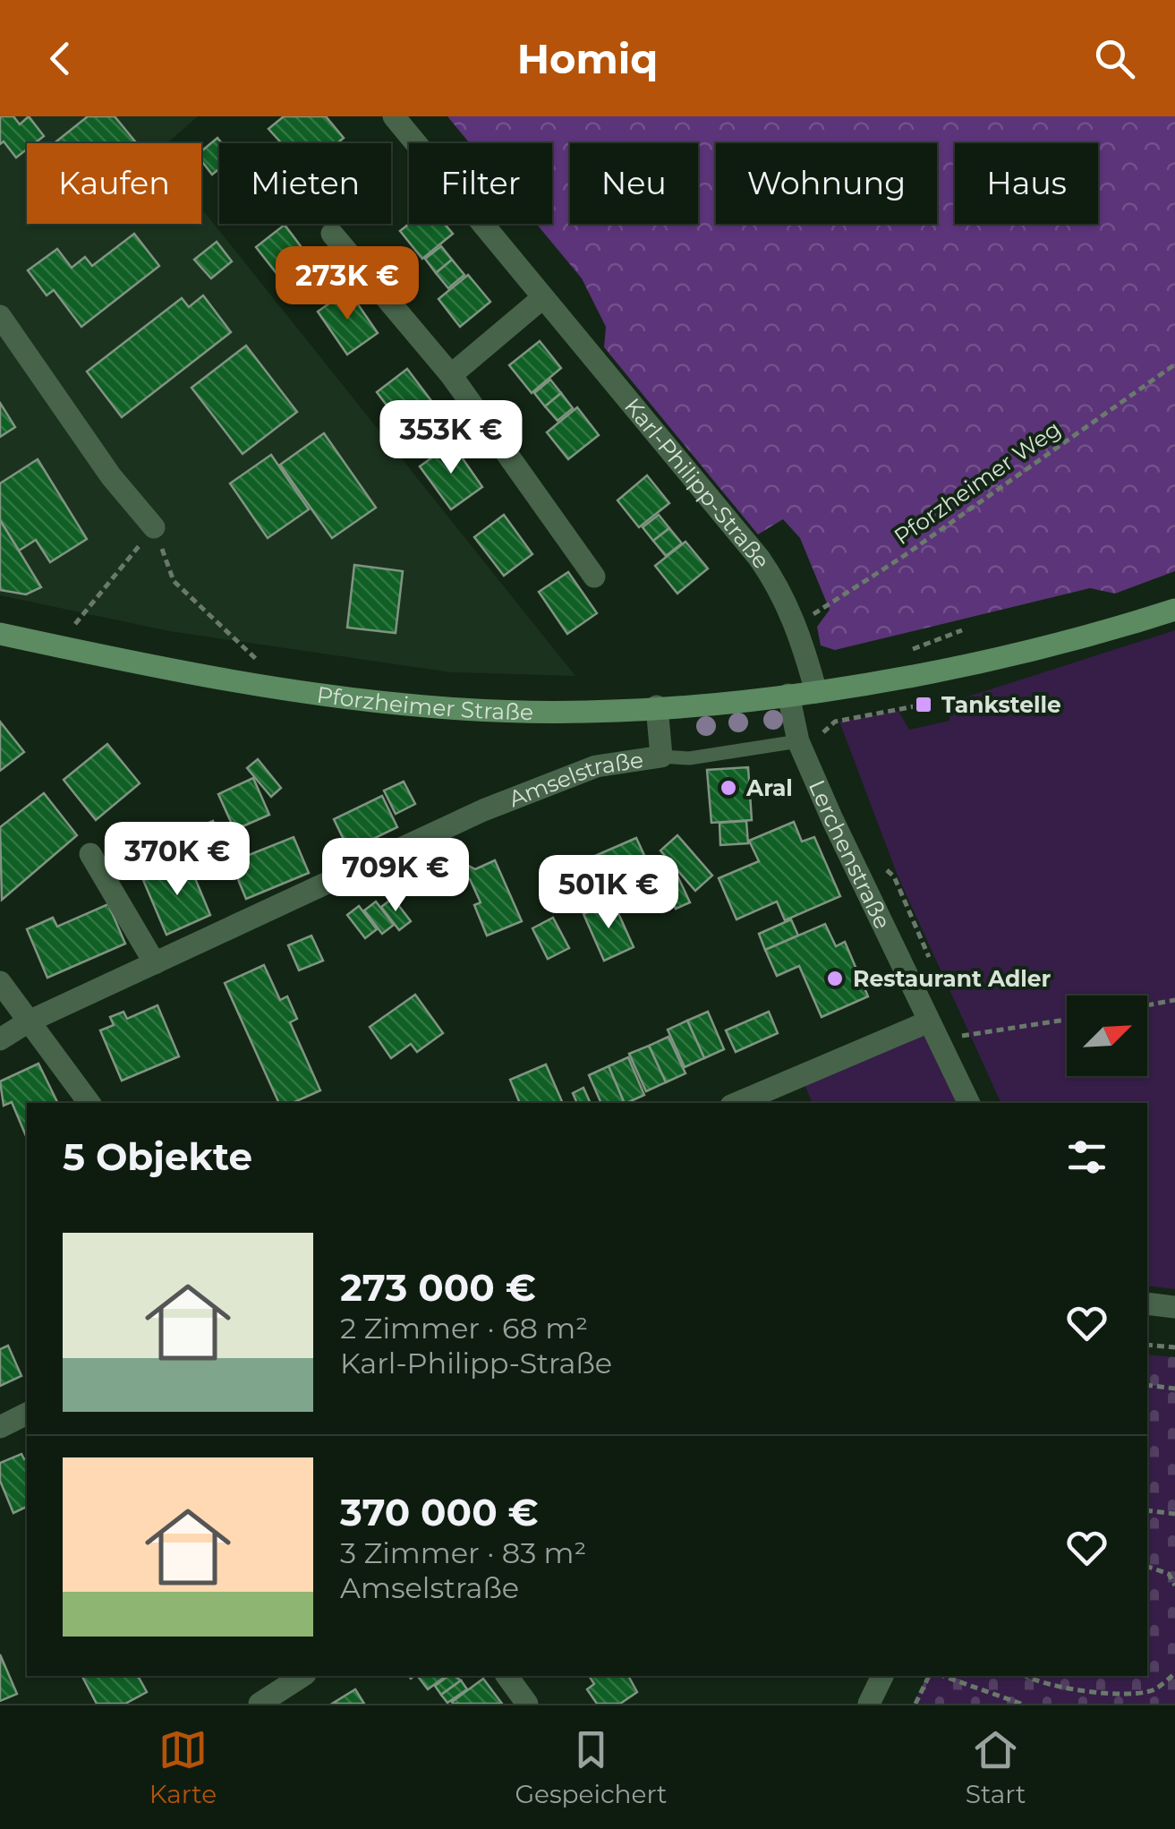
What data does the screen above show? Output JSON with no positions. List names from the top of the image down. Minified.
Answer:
{"streets":{"main road":["Pforzheimer Straße"],"street":["Karl-Philipp-Straße","Amselstraße","Lerchenstraße"],"path":["Pforzheimer Weg"]},"crossings":[["Pforzheimer Weg","Karl-Philipp-Straße"],["Karl-Philipp-Straße","Pforzheimer Straße"],["Pforzheimer Straße","Amselstraße"],["Pforzheimer Straße","Lerchenstraße"]],"places":{"transit":["Tankstelle"],"other":["Aral","Restaurant Adler"]},"north":"top right","page":{"header":"Homiq","chip":["Kaufen","Mieten","Filter","Neu","Wohnung","Haus"],"price":["273K €","353K €","370K €","709K €","501K €"],"heading":"5 Objekte","list":[{"name":"273 000 €","note":"2 Zimmer · 68 m² · Karl-Philipp-Straße"},{"name":"370 000 €","note":"3 Zimmer · 83 m² · Amselstraße"}],"tabs":["Karte","Gespeichert","Start"]}}
